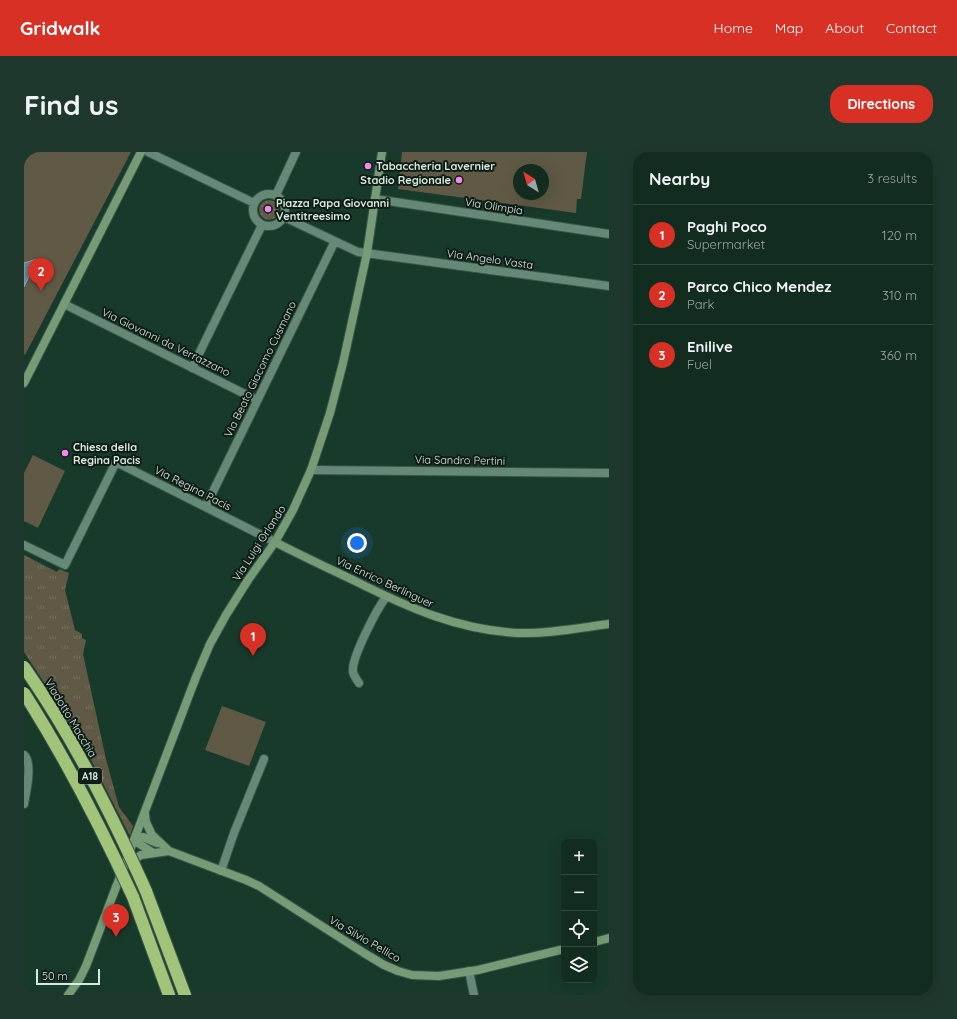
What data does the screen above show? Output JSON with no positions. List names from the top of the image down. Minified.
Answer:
{"streets":{"highway":["Viadotto Macchia","A18"],"street":["Via Olimpia","Via Angelo Vasta","Via Giovanni da Verrazzano","Via Beato Giacomo Cusmano","Via Sandro Pertini","Via Regina Pacis","Via Luigi Orlando","Via Enrico Berlinguer","Via Silvio Pellico"]},"crossings":[["Via Olimpia","Via Luigi Orlando"],["Via Angelo Vasta","Via Beato Giacomo Cusmano"],["Via Angelo Vasta","Via Luigi Orlando"],["Via Giovanni da Verrazzano","Via Beato Giacomo Cusmano"],["Via Beato Giacomo Cusmano","Via Regina Pacis"],["Via Sandro Pertini","Via Luigi Orlando"],["Via Regina Pacis","Via Luigi Orlando"],["Via Regina Pacis","Via Enrico Berlinguer"],["Via Luigi Orlando","Via Enrico Berlinguer"],["Via Luigi Orlando","Via Silvio Pellico"]],"places":["Tabaccheria Lavernier","Stadio Regionale","Piazza Papa Giovanni Ventitreesimo","Chiesa della Regina Pacis"],"scale_bar":"50 m","north":"top left","page":{"header":"Gridwalk","nav":["Home","Map","About","Contact"],"buttons":"Directions","title":"Find us","heading":["Nearby","3 results"],"list":[{"mark":"1","name":"Paghi Poco","note":"Supermarket","value":"120 m"},{"mark":"2","name":"Parco Chico Mendez","note":"Park","value":"310 m"},{"mark":"3","name":"Enilive","note":"Fuel","value":"360 m"}],"pins":["2","1","3"],"map_buttons":["+","−"],"scale":"50 m"}}
